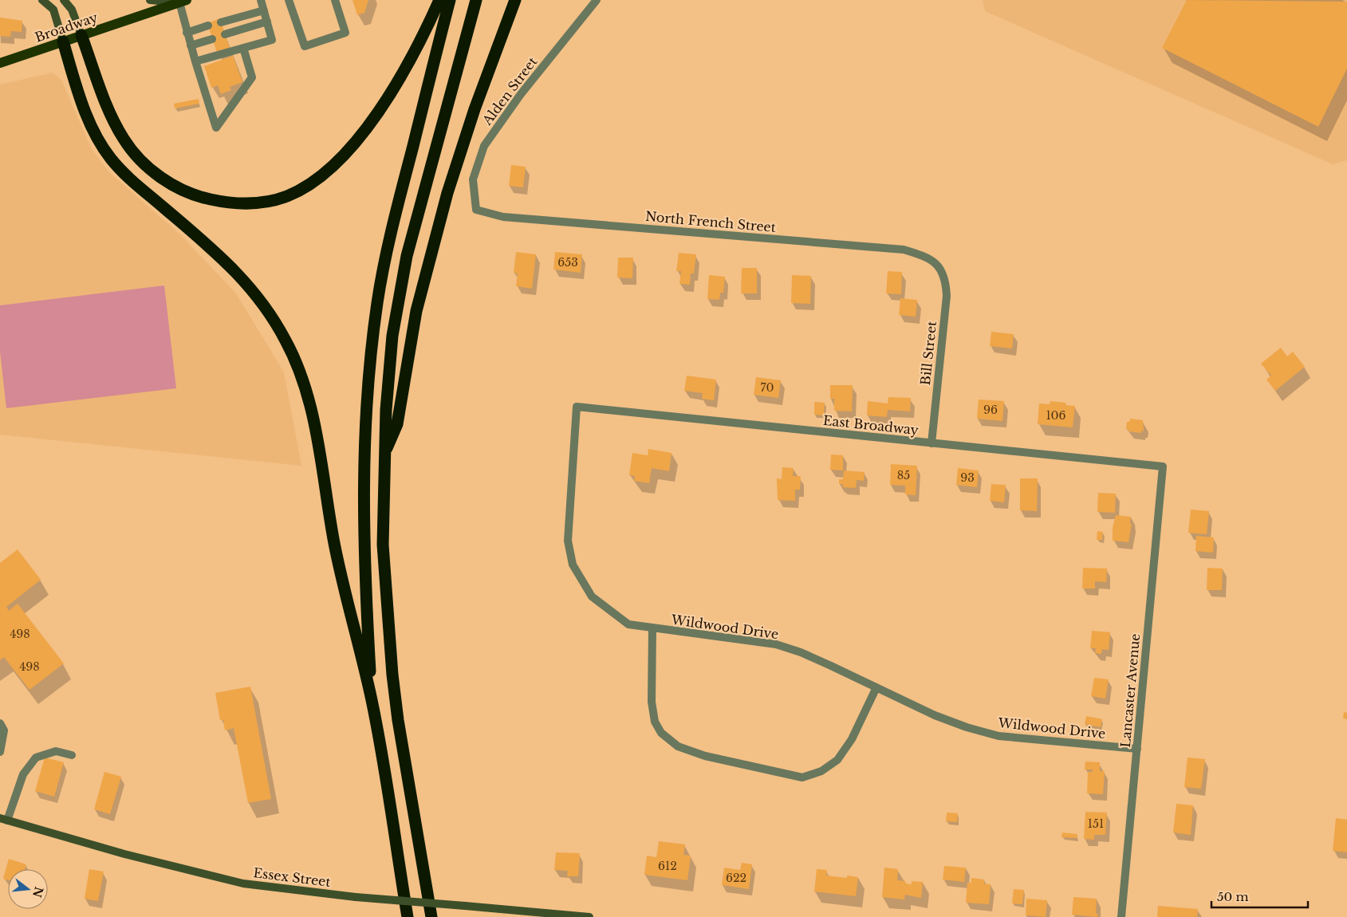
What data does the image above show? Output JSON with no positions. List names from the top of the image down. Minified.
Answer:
{"streets":{"main road":["Broadway"],"street":["Alden Street","North French Street","Bill Street","East Broadway","Wildwood Drive","Lancaster Avenue","Essex Street"]},"crossings":[["Alden Street","North French Street"],["North French Street","Bill Street"],["Bill Street","East Broadway"],["East Broadway","Wildwood Drive"],["East Broadway","Lancaster Avenue"],["Wildwood Drive","Lancaster Avenue"]],"house_numbers":["653","70","96","106","85","93","498","498","151","612","622"],"scale_bar":"50 m","north":"right"}
